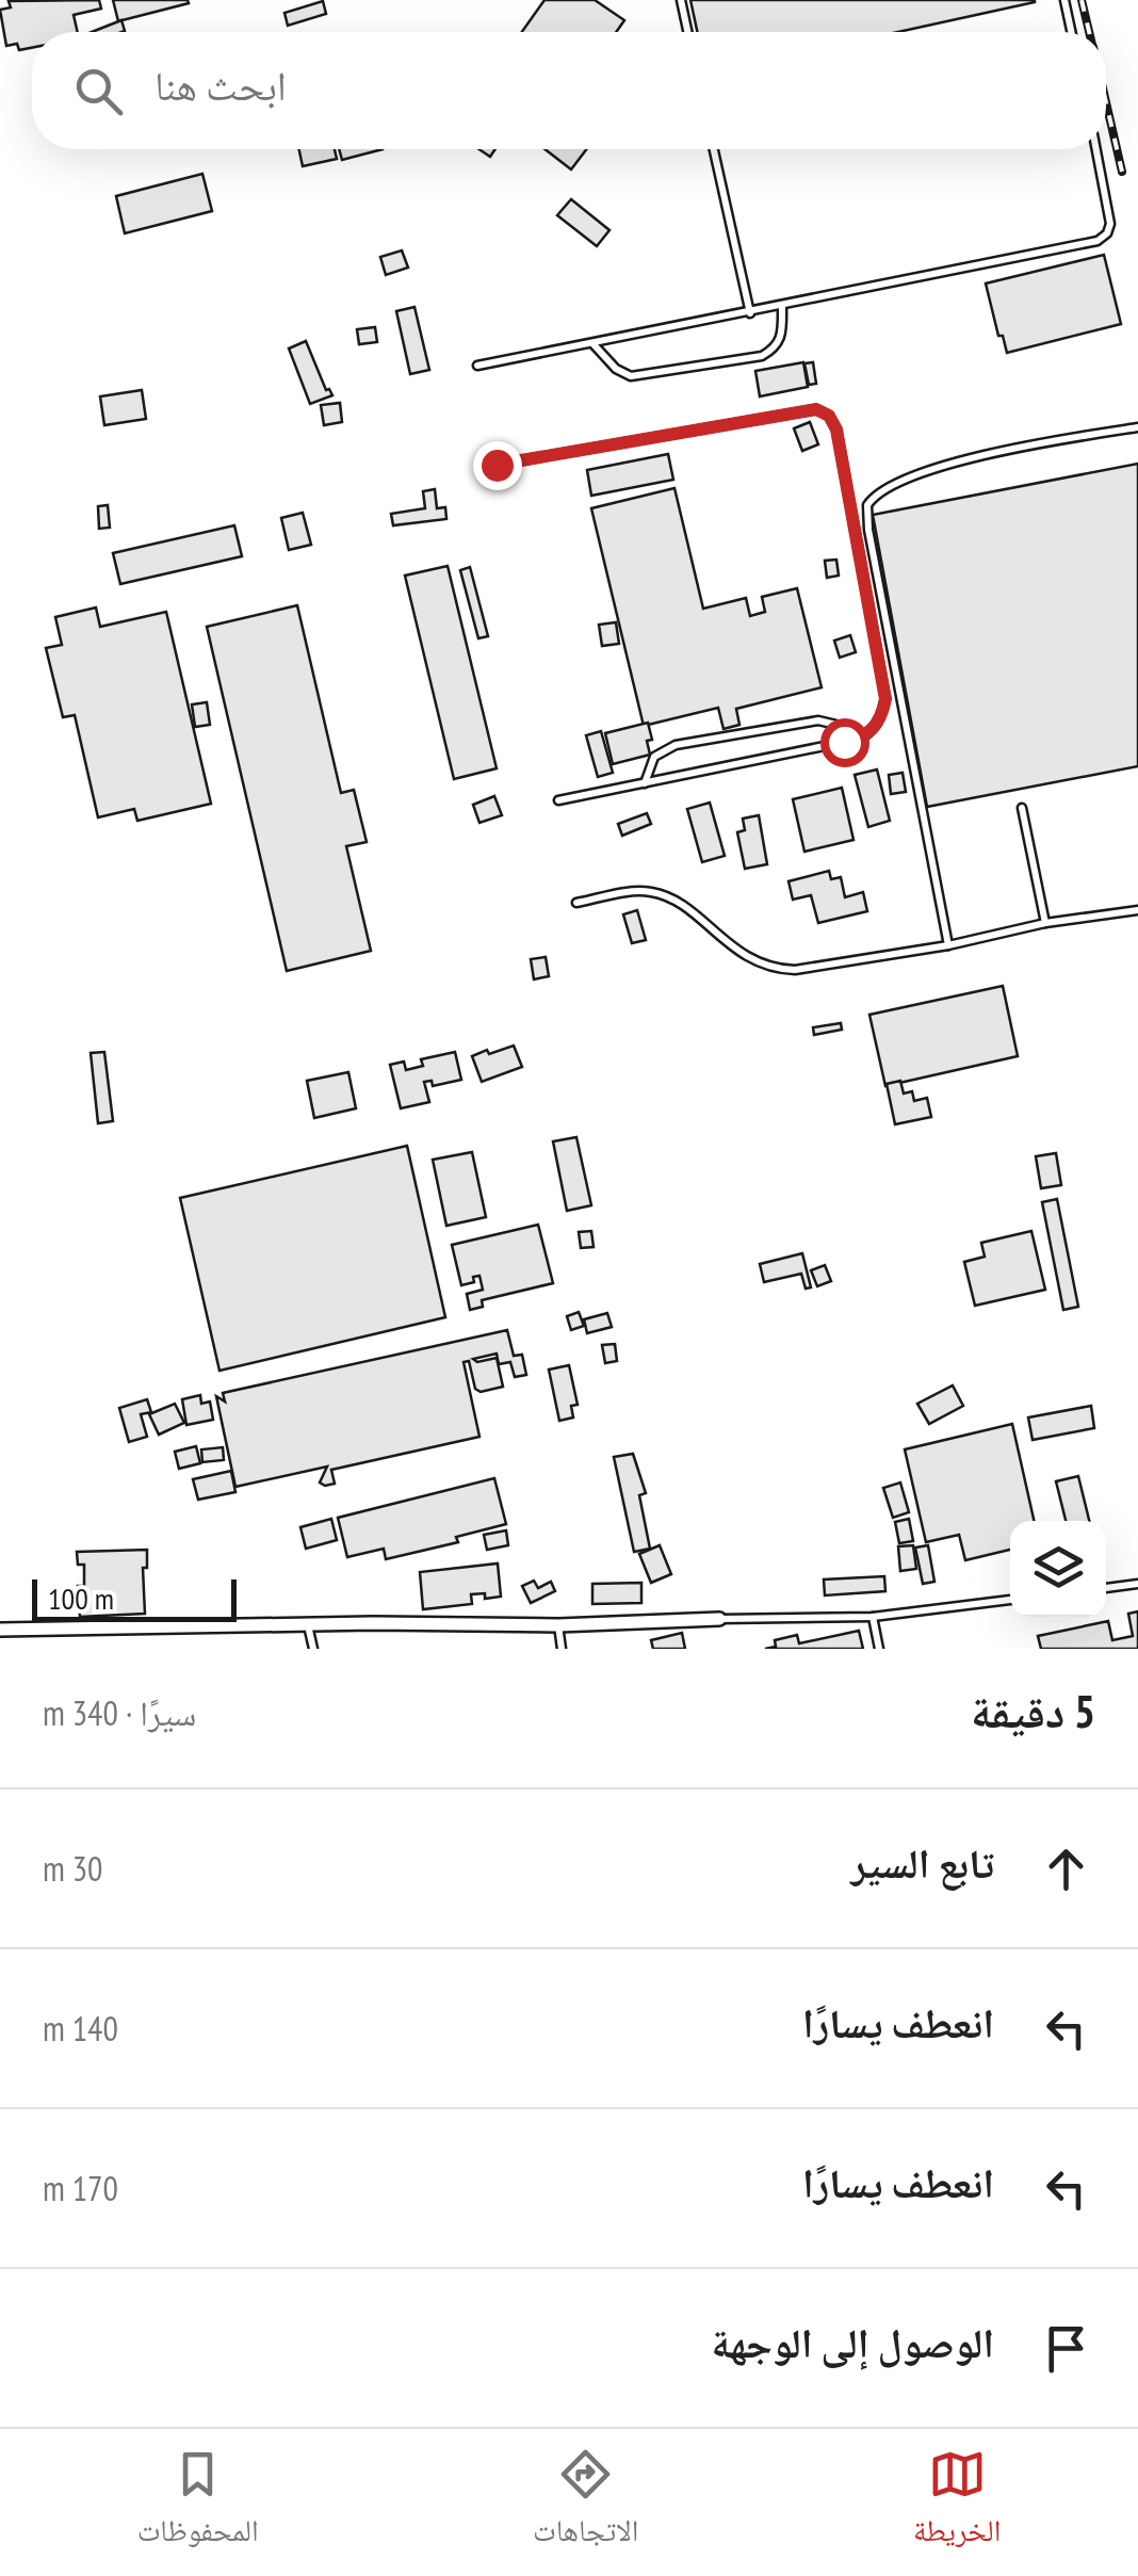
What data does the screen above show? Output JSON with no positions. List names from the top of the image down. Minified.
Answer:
{"scale_bar":"100 m","page":{"search":"ابحث هنا","scale":"100 m","heading":["5 دقيقة","سيرًا · 340 m"],"list":[["تابع السير","30 m"],["انعطف يسارًا","140 m"],["انعطف يسارًا","170 m"],"الوصول إلى الوجهة"],"nav":["الخريطة","الاتجاهات","المحفوظات"]}}
